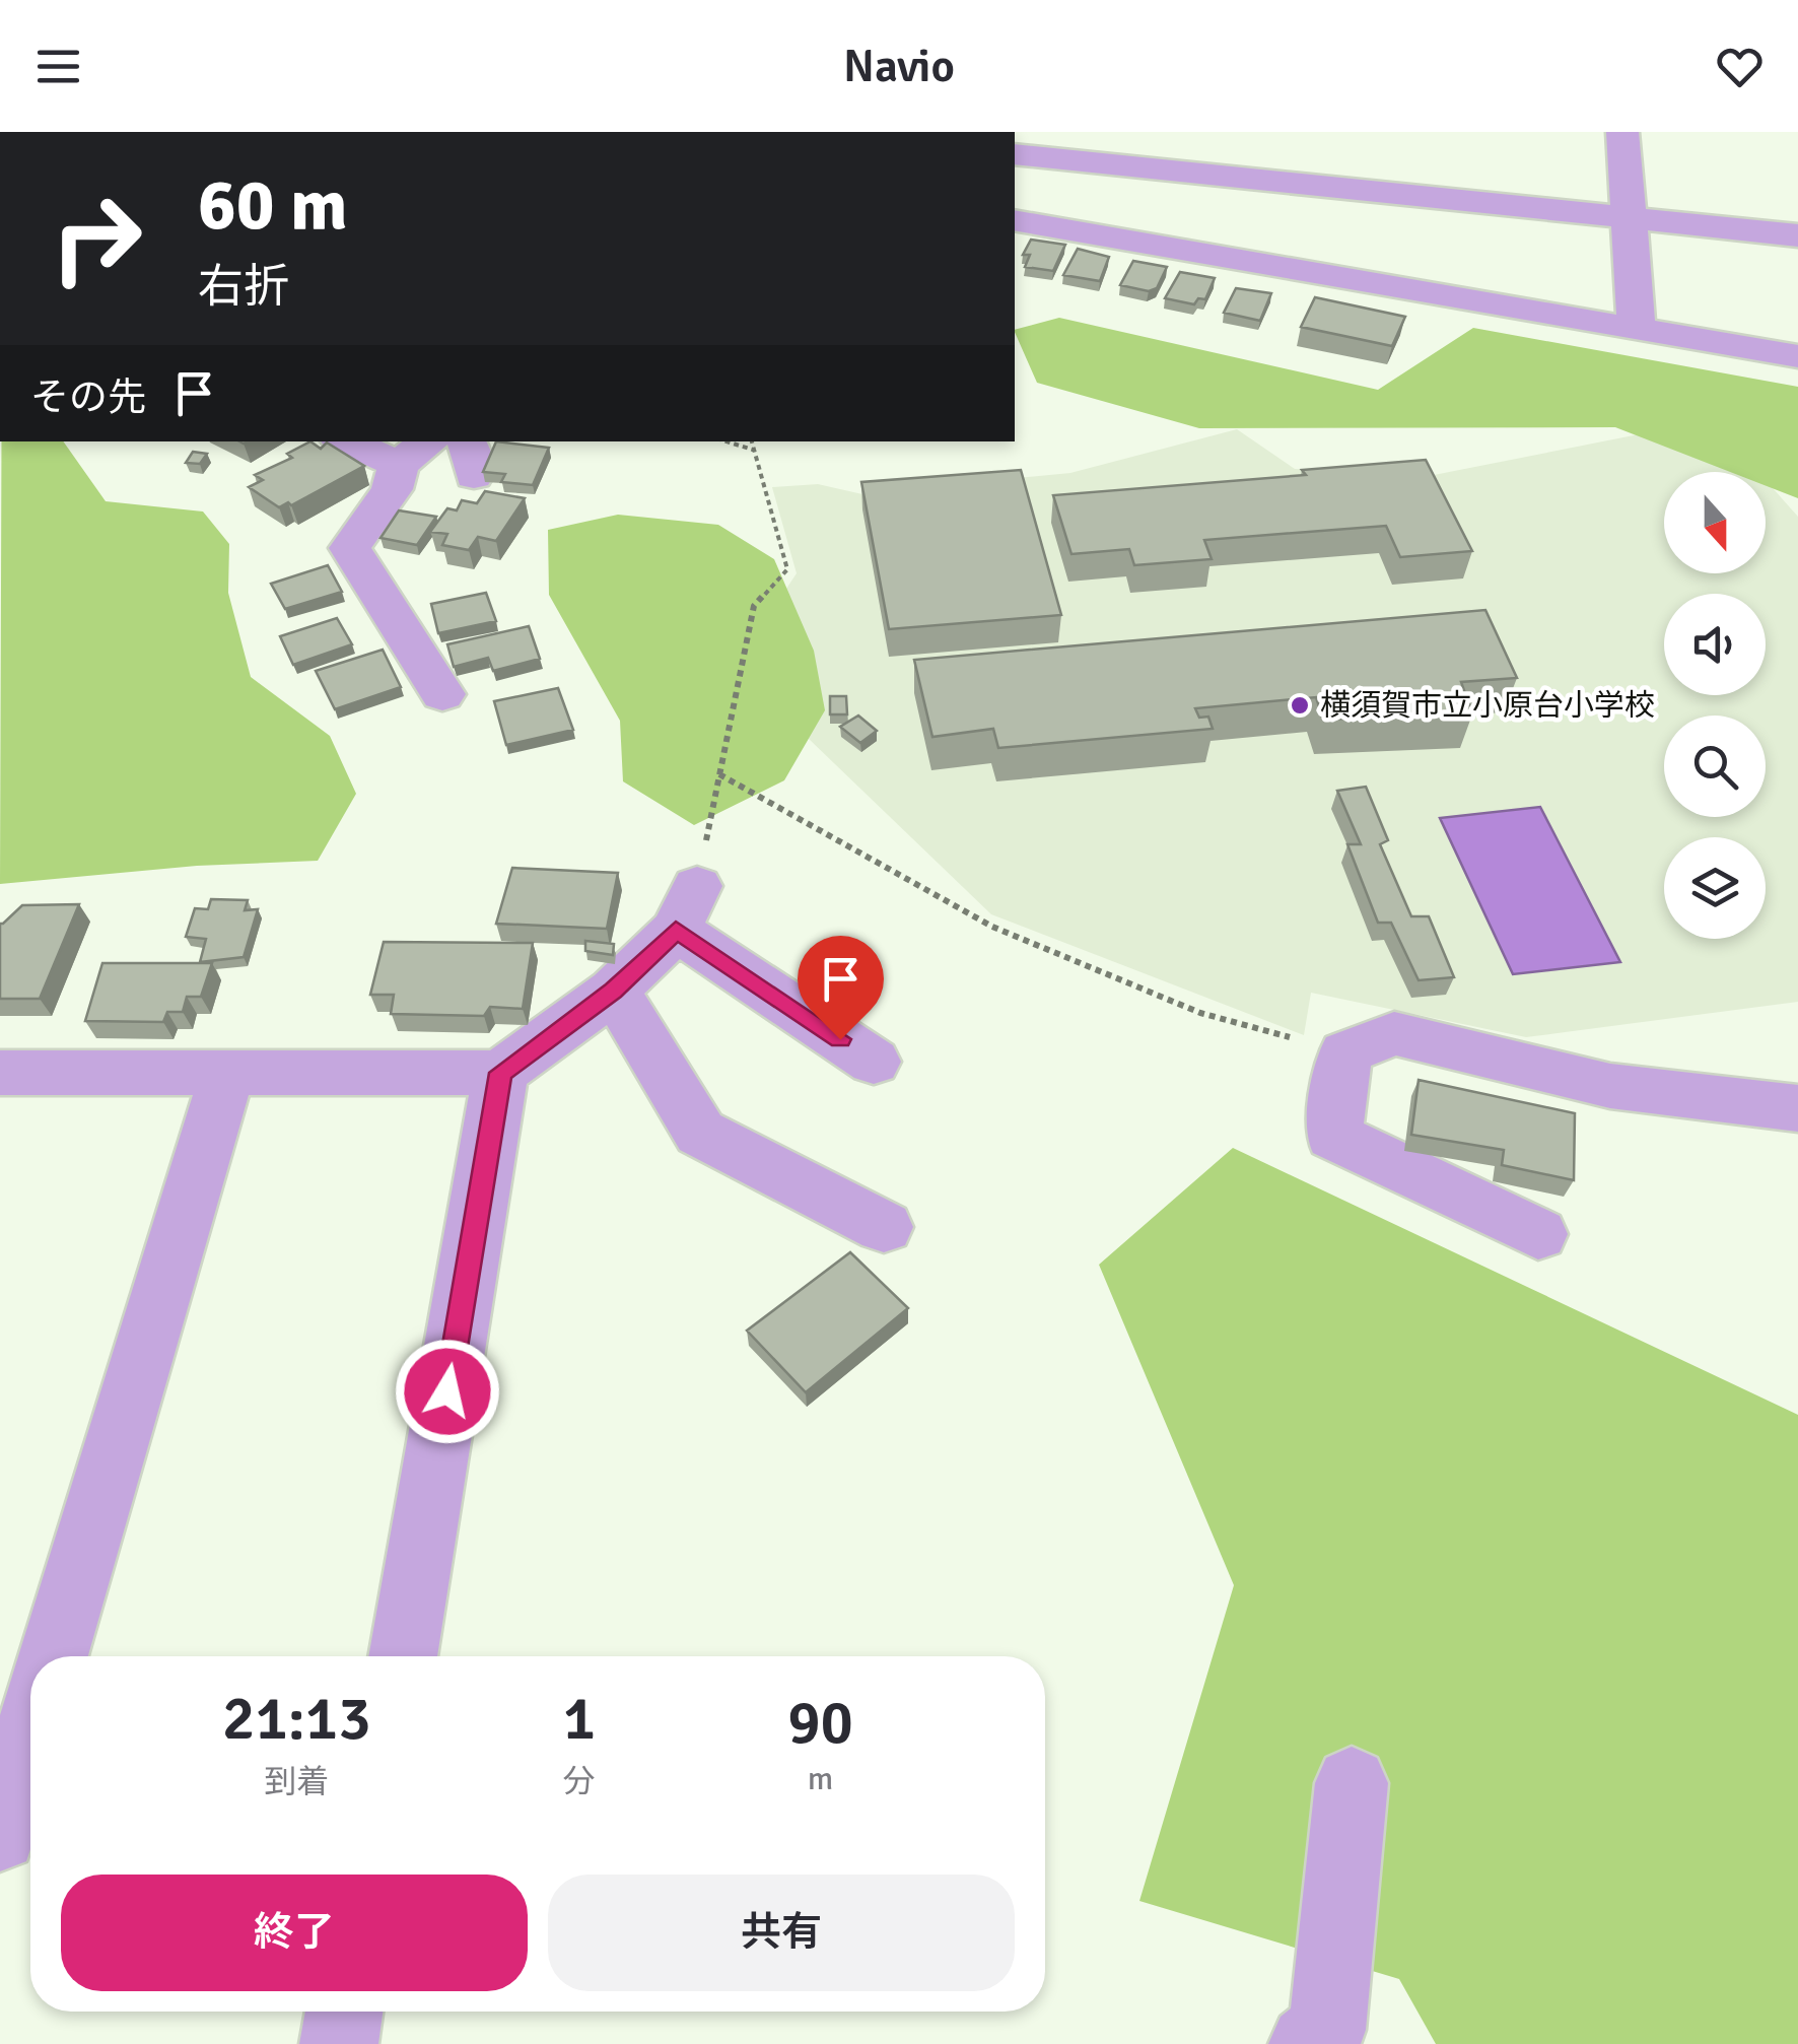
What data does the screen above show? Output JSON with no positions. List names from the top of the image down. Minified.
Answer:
{"places":["横須賀市立小原台小学校"],"north":"bottom","page":{"header":"Navio","turn":["60 m","右折"],"then":"その先","eta":["21:13","到着","1","分","90","m"],"buttons":["終了","共有"]}}
